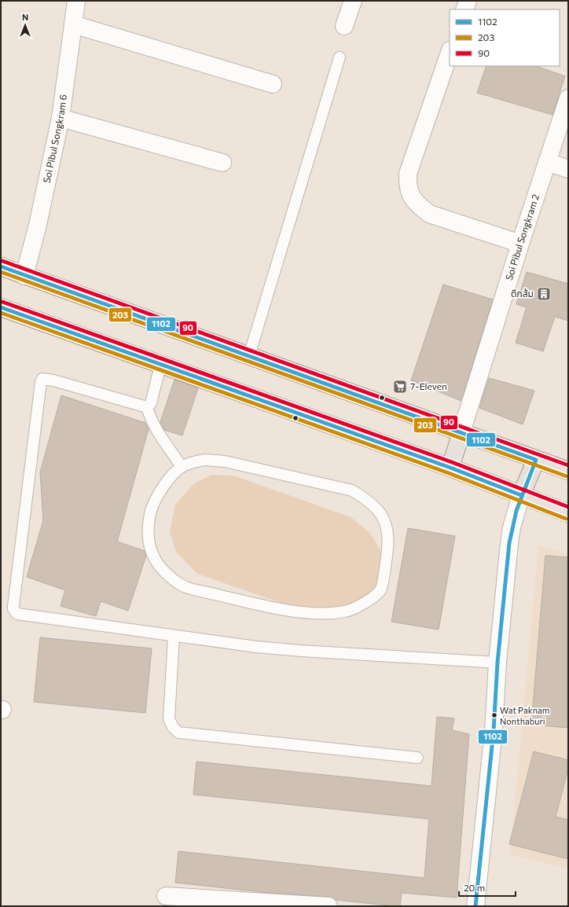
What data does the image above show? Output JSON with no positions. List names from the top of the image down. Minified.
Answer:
{"streets":{"street":["Soi Pibul Songkram 6","Soi Pibul Songkram 2"]},"places":{"building":["ตึกส้ม"],"supermarket":["7-Eleven"],"other":["Wat Paknam Nonthaburi"]},"lines":["transit line 90","transit line 1102","transit line 203"],"legend":["1102","203","90"],"scale_bar":"20 m","north":"top"}
